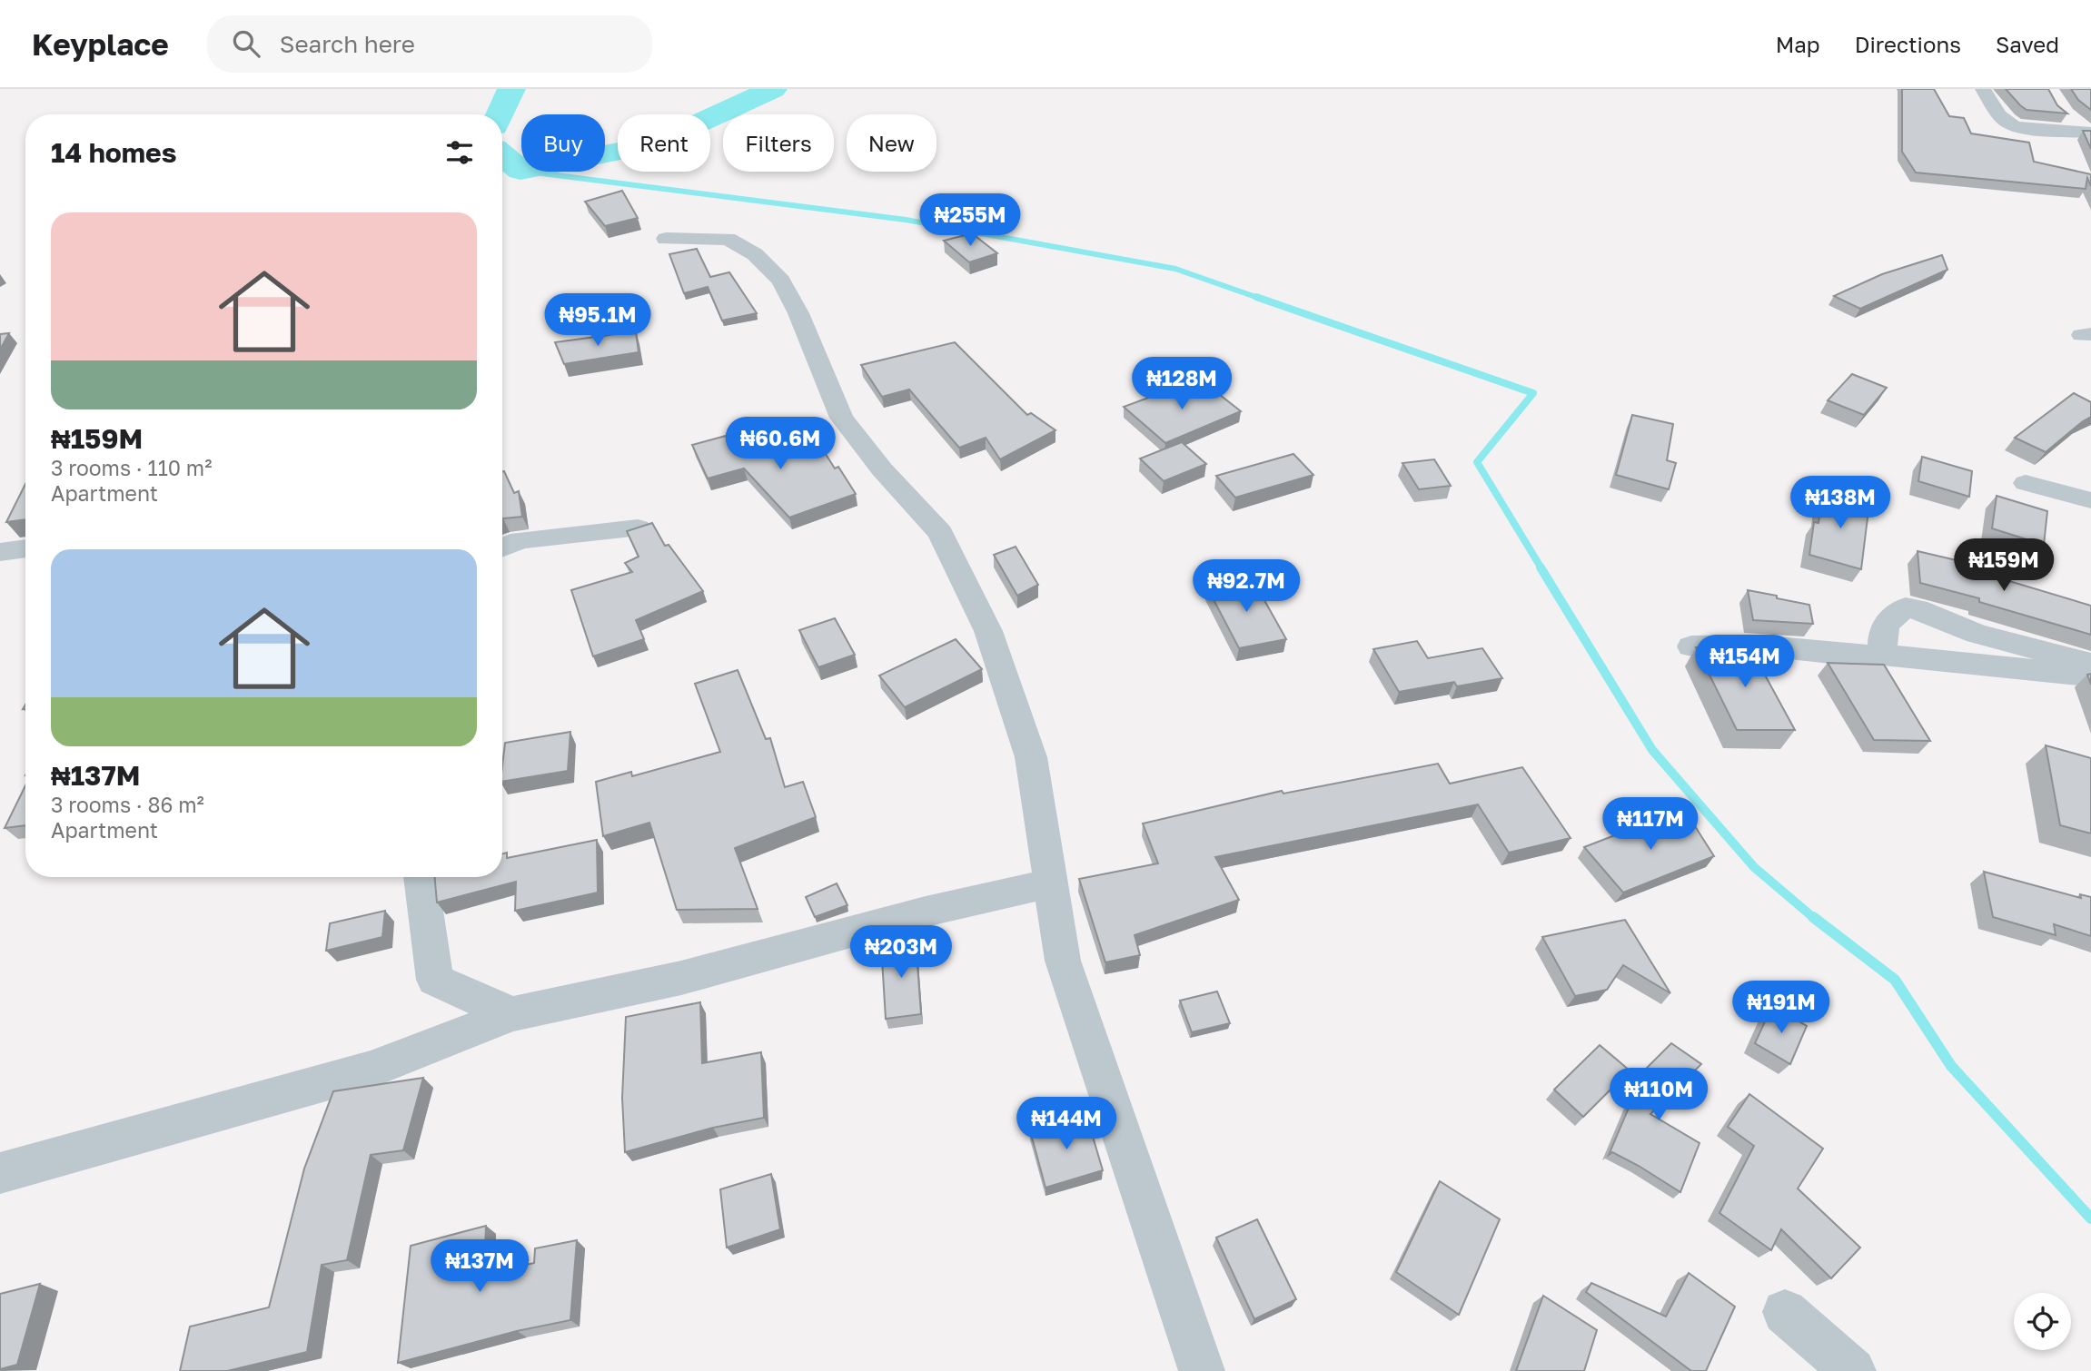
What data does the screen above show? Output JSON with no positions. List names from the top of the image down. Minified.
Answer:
{"page":{"header":"Keyplace","search":"Search here","nav":["Map","Directions","Saved"],"chip":["Buy","Rent","Filters","New"],"heading":"14 homes","list":[{"name":"₦159M","note":"3 rooms · 110 m² · Apartment"},{"name":"₦137M","note":"3 rooms · 86 m² · Apartment"}],"price":["₦255M","₦95.1M","₦128M","₦60.6M","₦138M","₦159M","₦92.7M","₦154M","₦117M","₦203M","₦191M","₦110M","₦144M","₦137M"]}}
